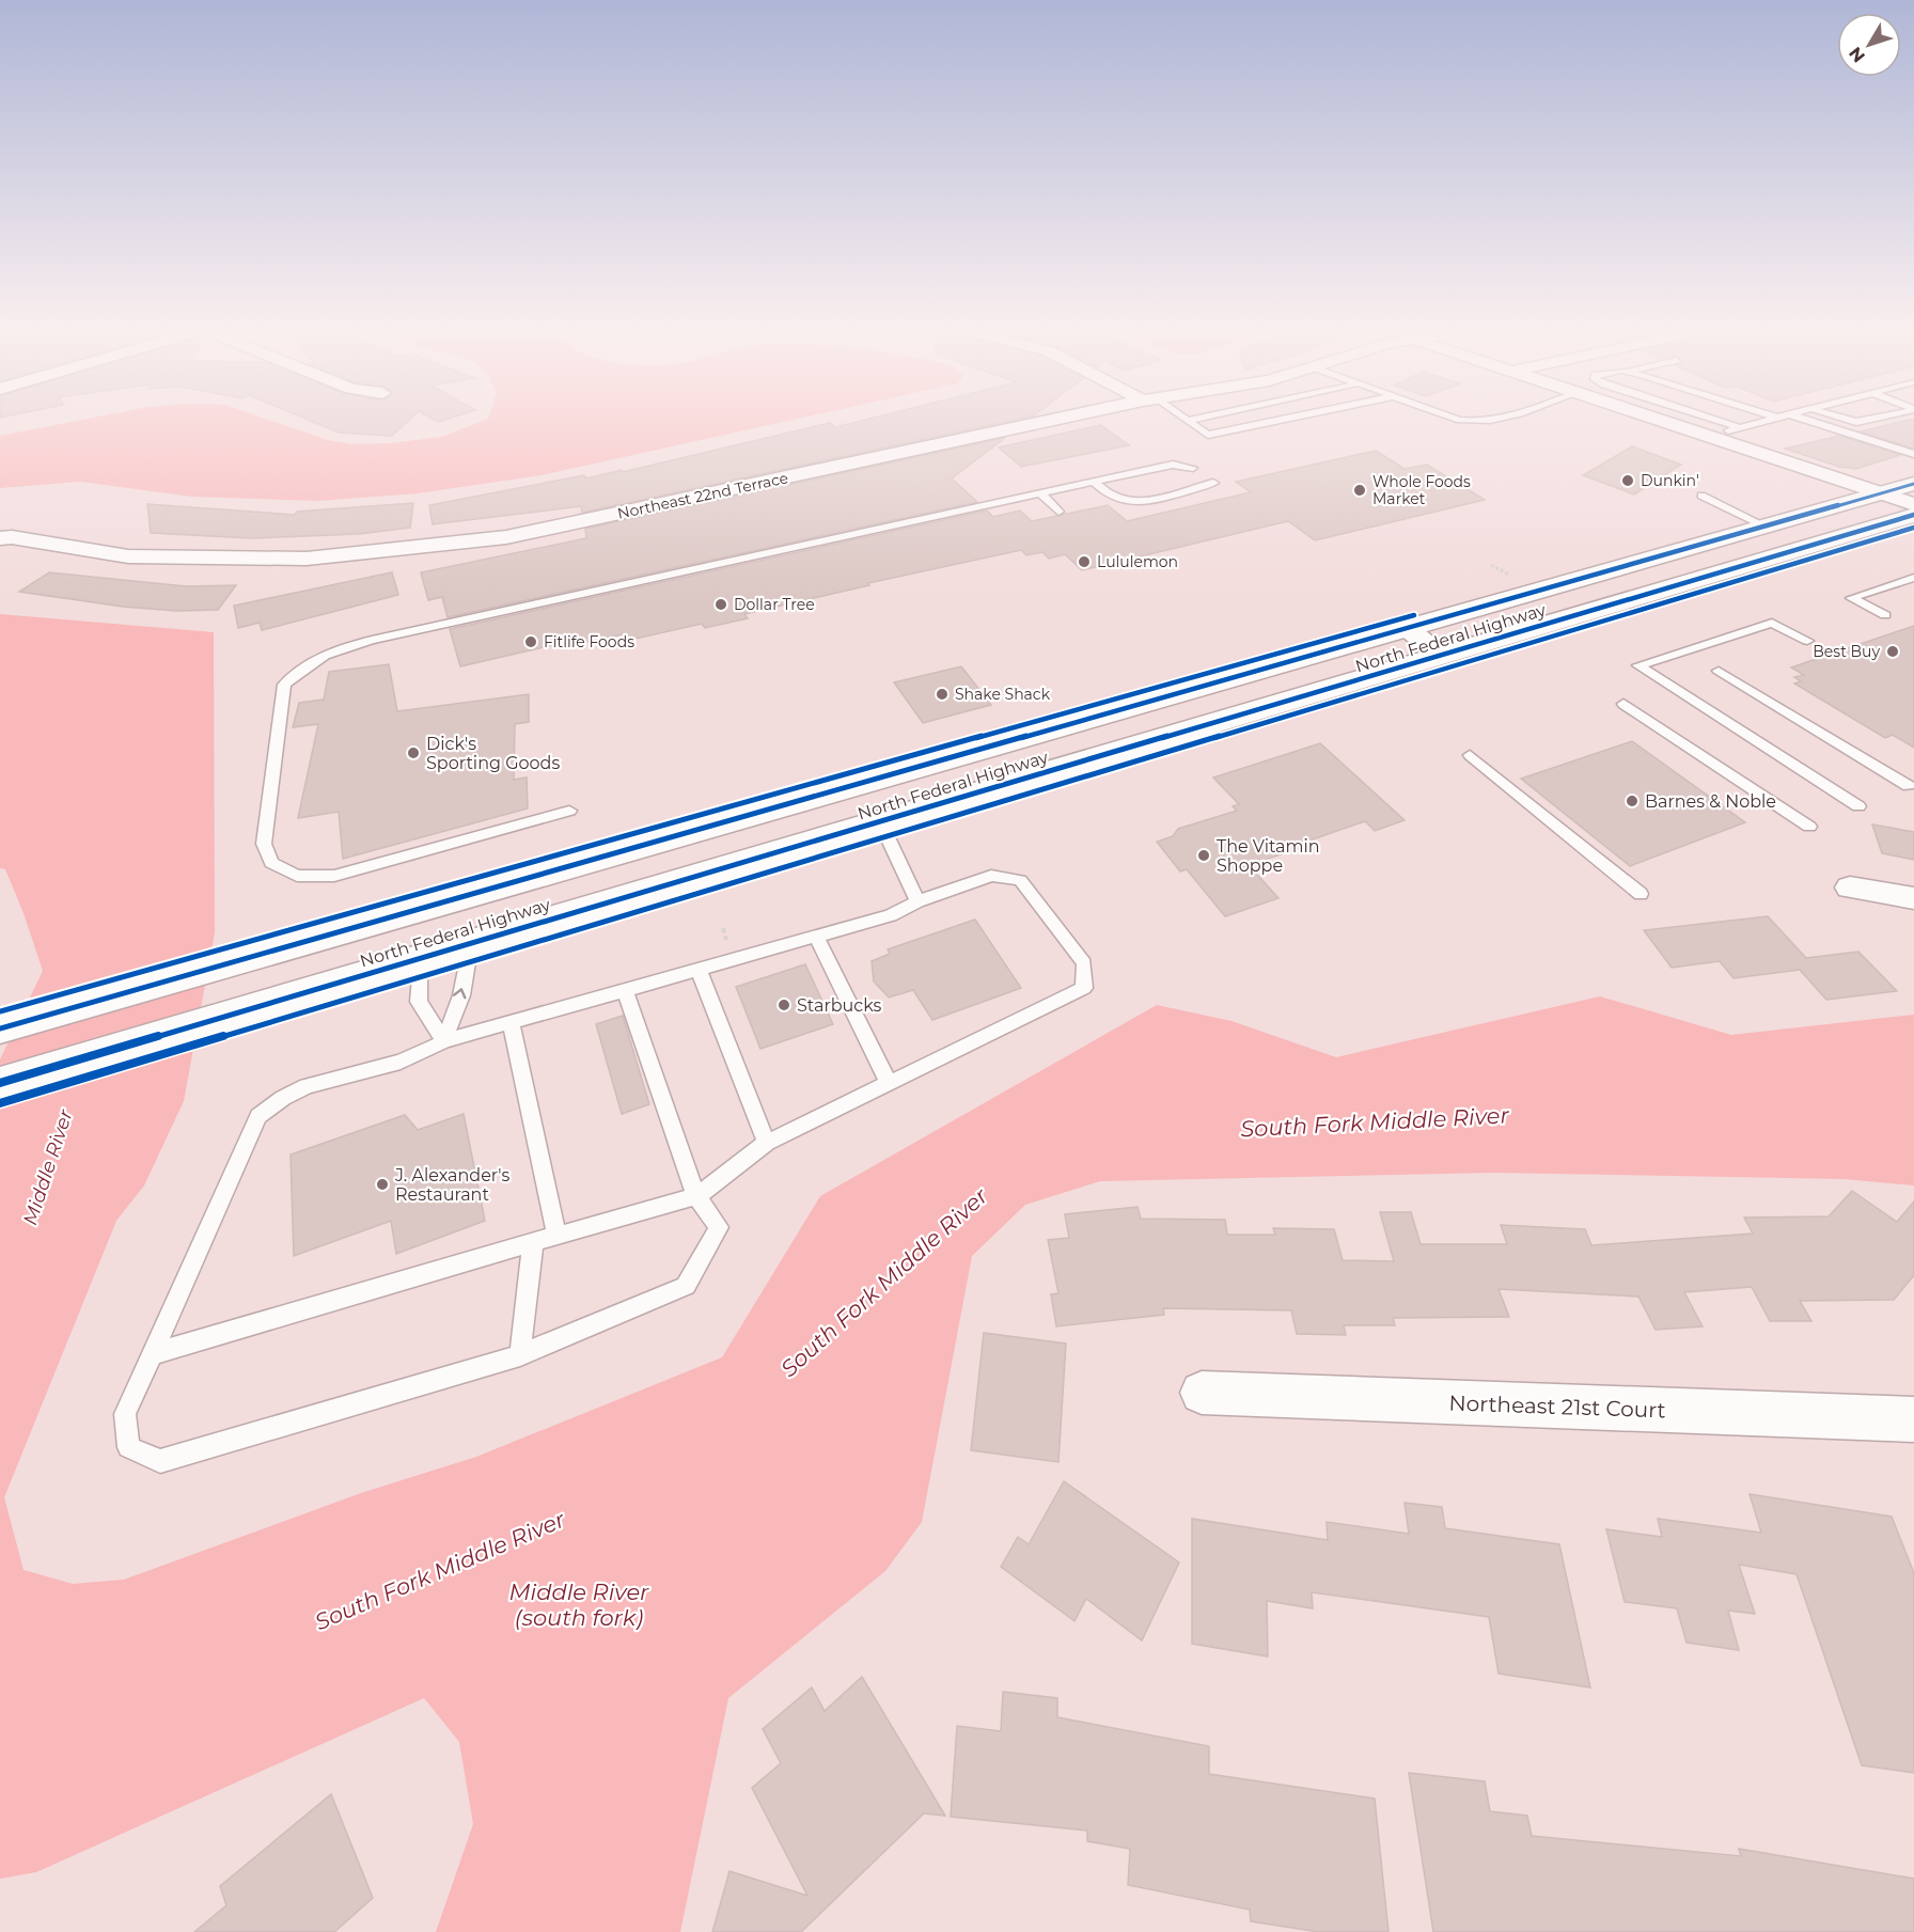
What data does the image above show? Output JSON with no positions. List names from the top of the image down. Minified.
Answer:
{"streets":{"main road":["North Federal Highway"],"street":["Northeast 22nd Terrace","Northeast 21st Court"]},"water":["South Fork Middle River","Middle River","Middle River (south fork)"],"places":["Dunkin'","Whole Foods Market","Lululemon","Dollar Tree","Fitlife Foods","Best Buy","Shake Shack","Dick's Sporting Goods","Barnes & Noble","The Vitamin Shoppe","Starbucks","J. Alexander's Restaurant"],"north":"bottom left"}
